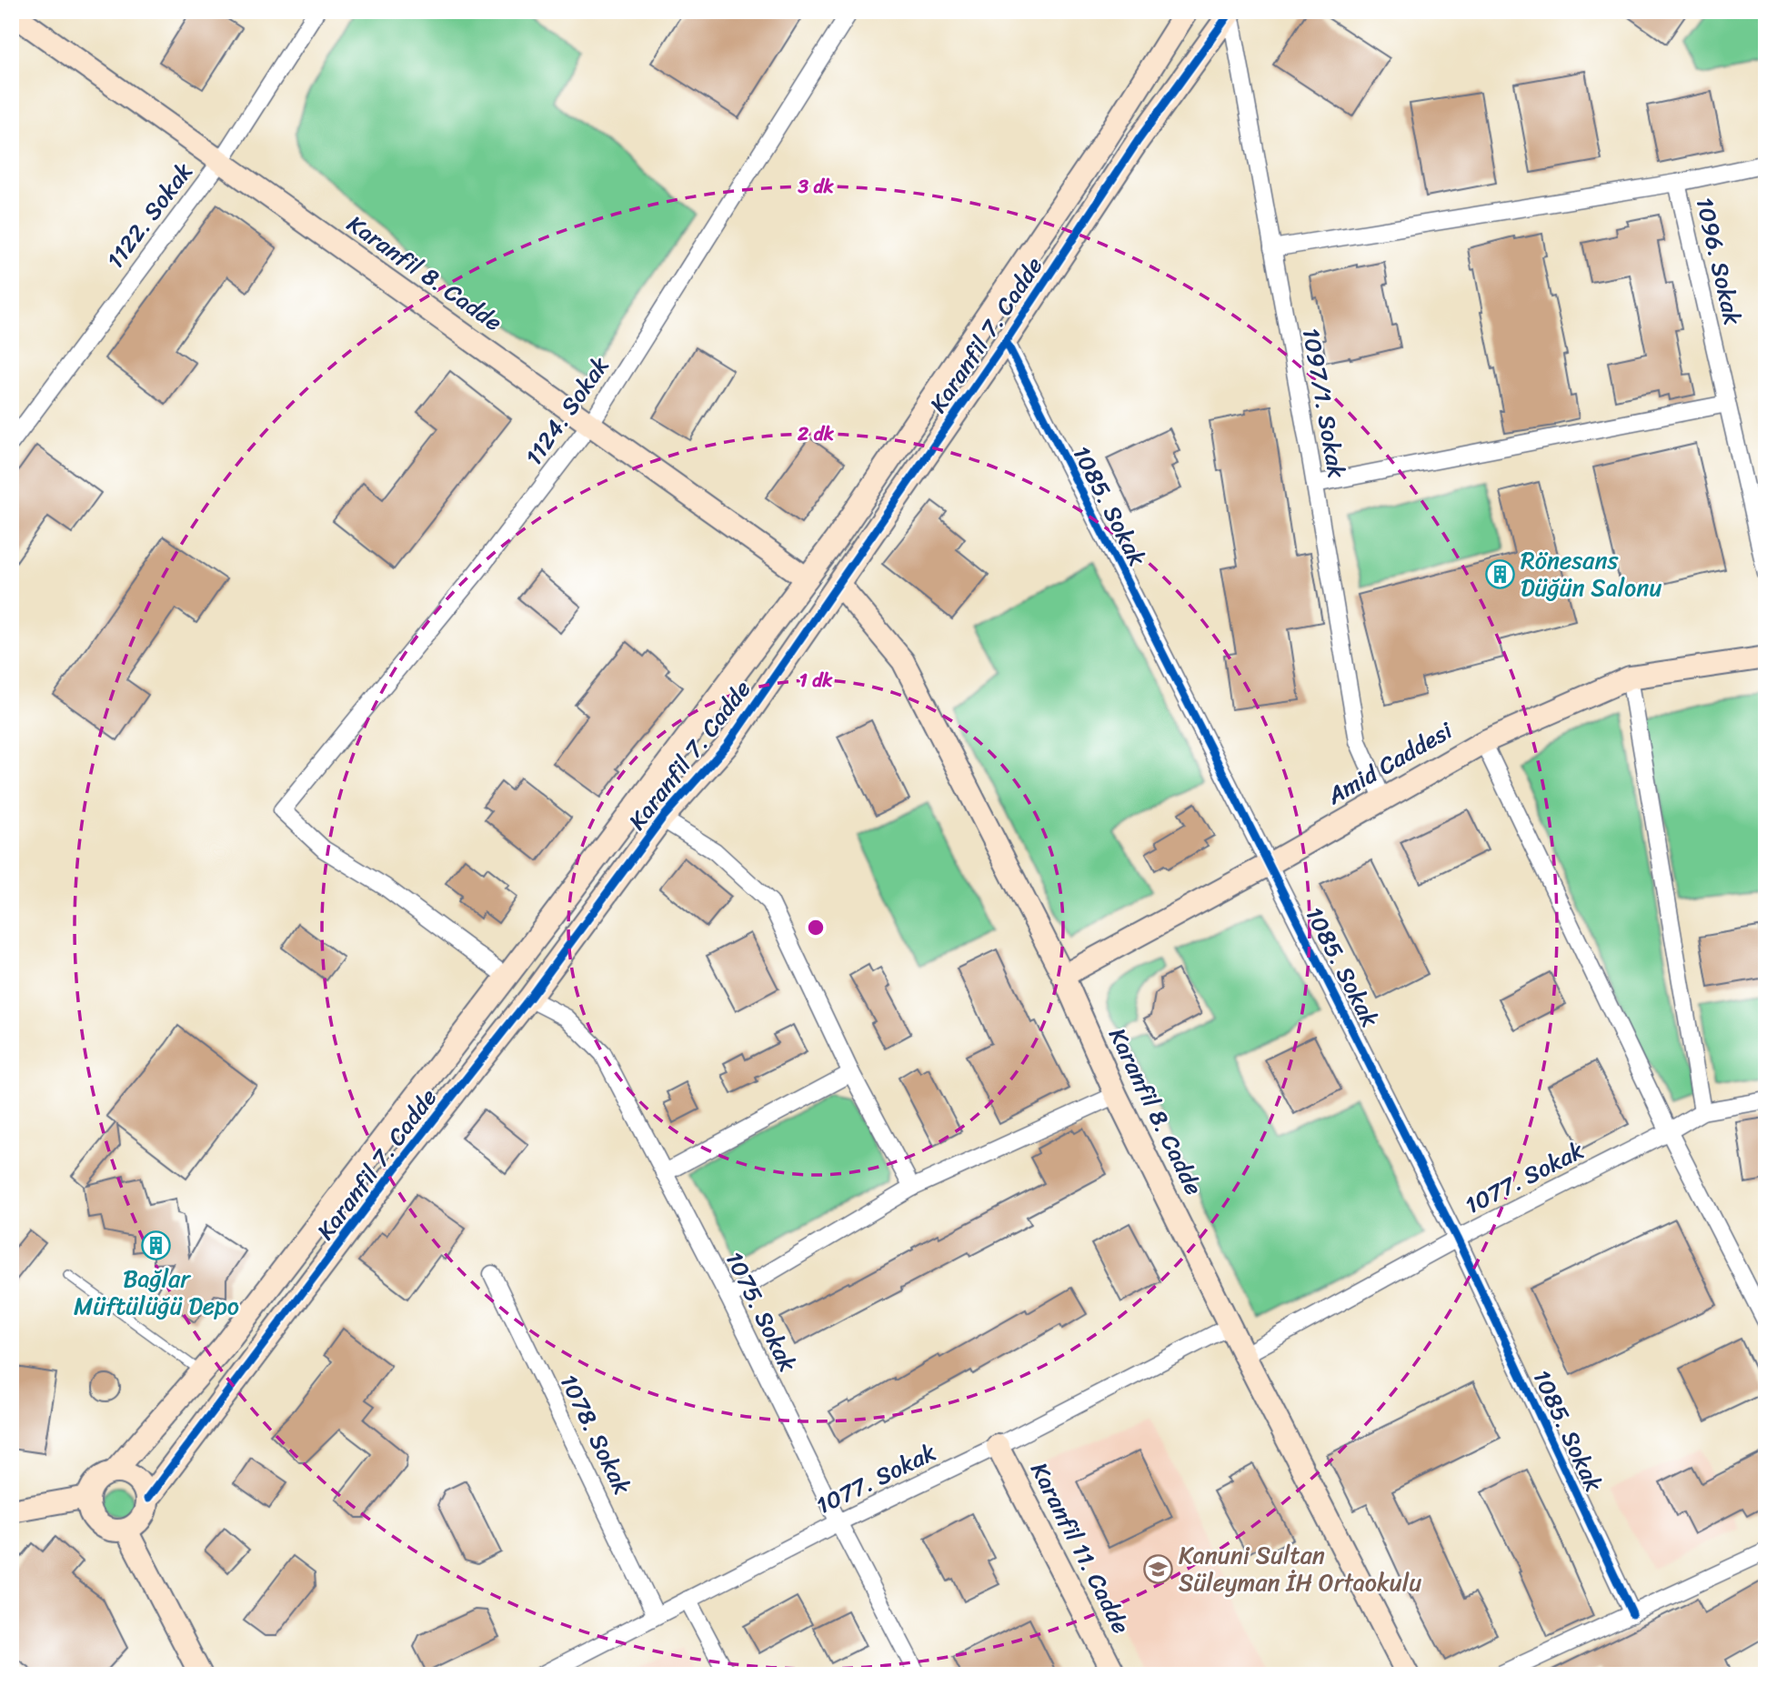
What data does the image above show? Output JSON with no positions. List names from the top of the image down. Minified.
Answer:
{"streets":{"street":["1122. Sokak","1096. Sokak","Karanfil 8. Cadde","Karanfil 7. Cadde","1097/1. Sokak","1124. Sokak","1085. Sokak","Amid Caddesi","1077. Sokak","1075. Sokak","1078. Sokak","Karanfil 11. Cadde"]},"crossings":[["1122. Sokak","Karanfil 8. Cadde"],["Karanfil 8. Cadde","Karanfil 7. Cadde"],["Karanfil 8. Cadde","1124. Sokak"],["Karanfil 8. Cadde","Amid Caddesi"],["Karanfil 8. Cadde","1077. Sokak"],["Karanfil 7. Cadde","1097/1. Sokak"],["Karanfil 7. Cadde","1124. Sokak"],["Karanfil 7. Cadde","1085. Sokak"],["Karanfil 7. Cadde","1075. Sokak"],["1097/1. Sokak","Amid Caddesi"],["1085. Sokak","Amid Caddesi"],["1085. Sokak","1077. Sokak"],["1077. Sokak","1075. Sokak"],["1077. Sokak","1078. Sokak"],["1077. Sokak","Karanfil 11. Cadde"]],"places":{"building":["Rönesans Düğün Salonu","Bağlar Müftülüğü Depo"],"school or university":["Kanuni Sultan Süleyman İH Ortaokulu"]},"rings":["3 dk","2 dk","1 dk"]}
